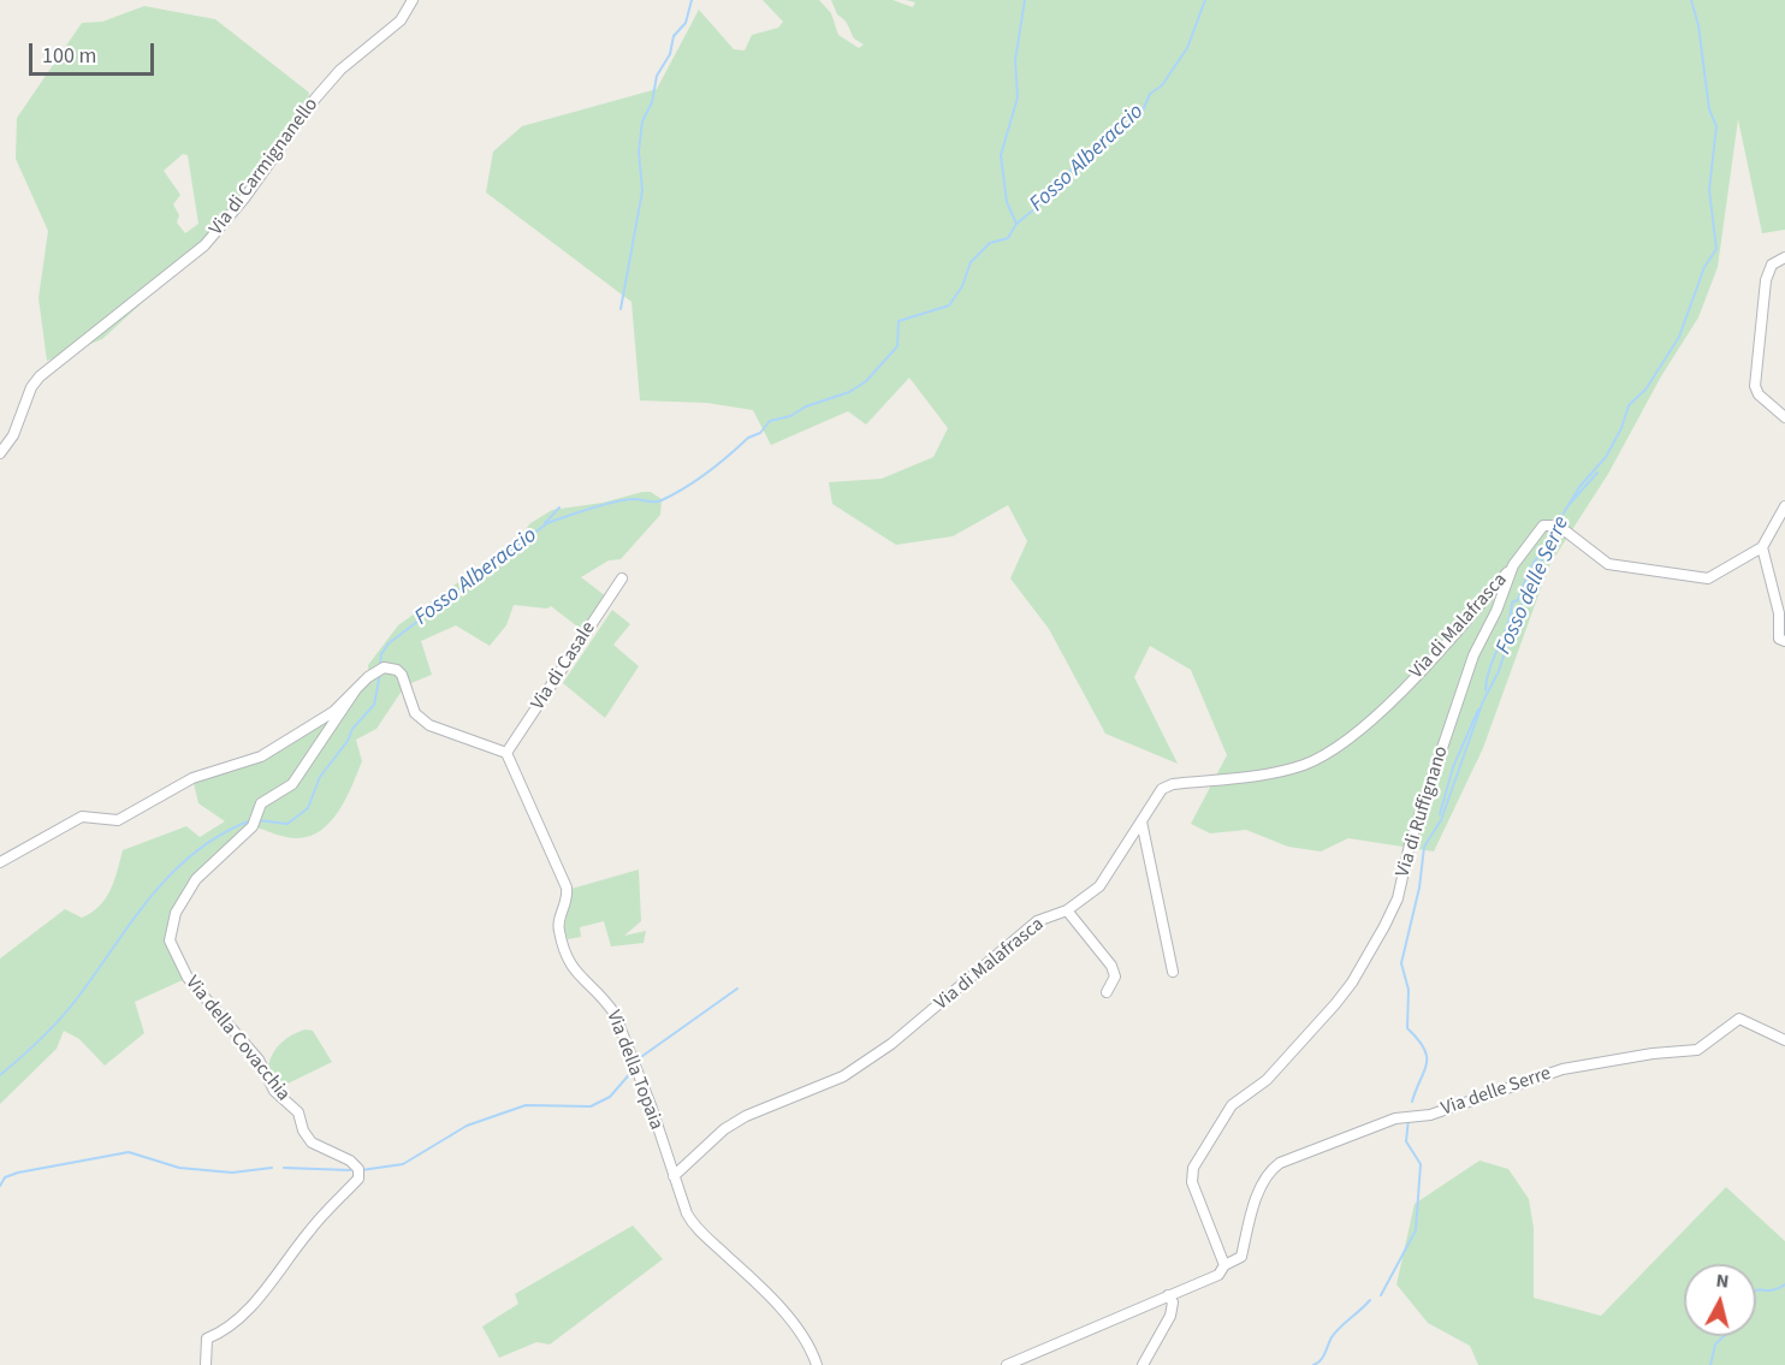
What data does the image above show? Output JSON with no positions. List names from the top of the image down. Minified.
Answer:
{"streets":{"street":["Via di Carmignanello","Via di Malafrasca","Via di Casale","Via di Ruffignano","Via della Covacchia","Via della Topaia","Via delle Serre"]},"crossings":[["Via di Malafrasca","Via di Ruffignano"],["Via di Malafrasca","Via della Topaia"],["Via di Casale","Via della Topaia"],["Via di Ruffignano","Via delle Serre"]],"water":["Fosso Alberaccio","Fosso delle Serre"],"scale_bar":"100 m","north":"top"}
